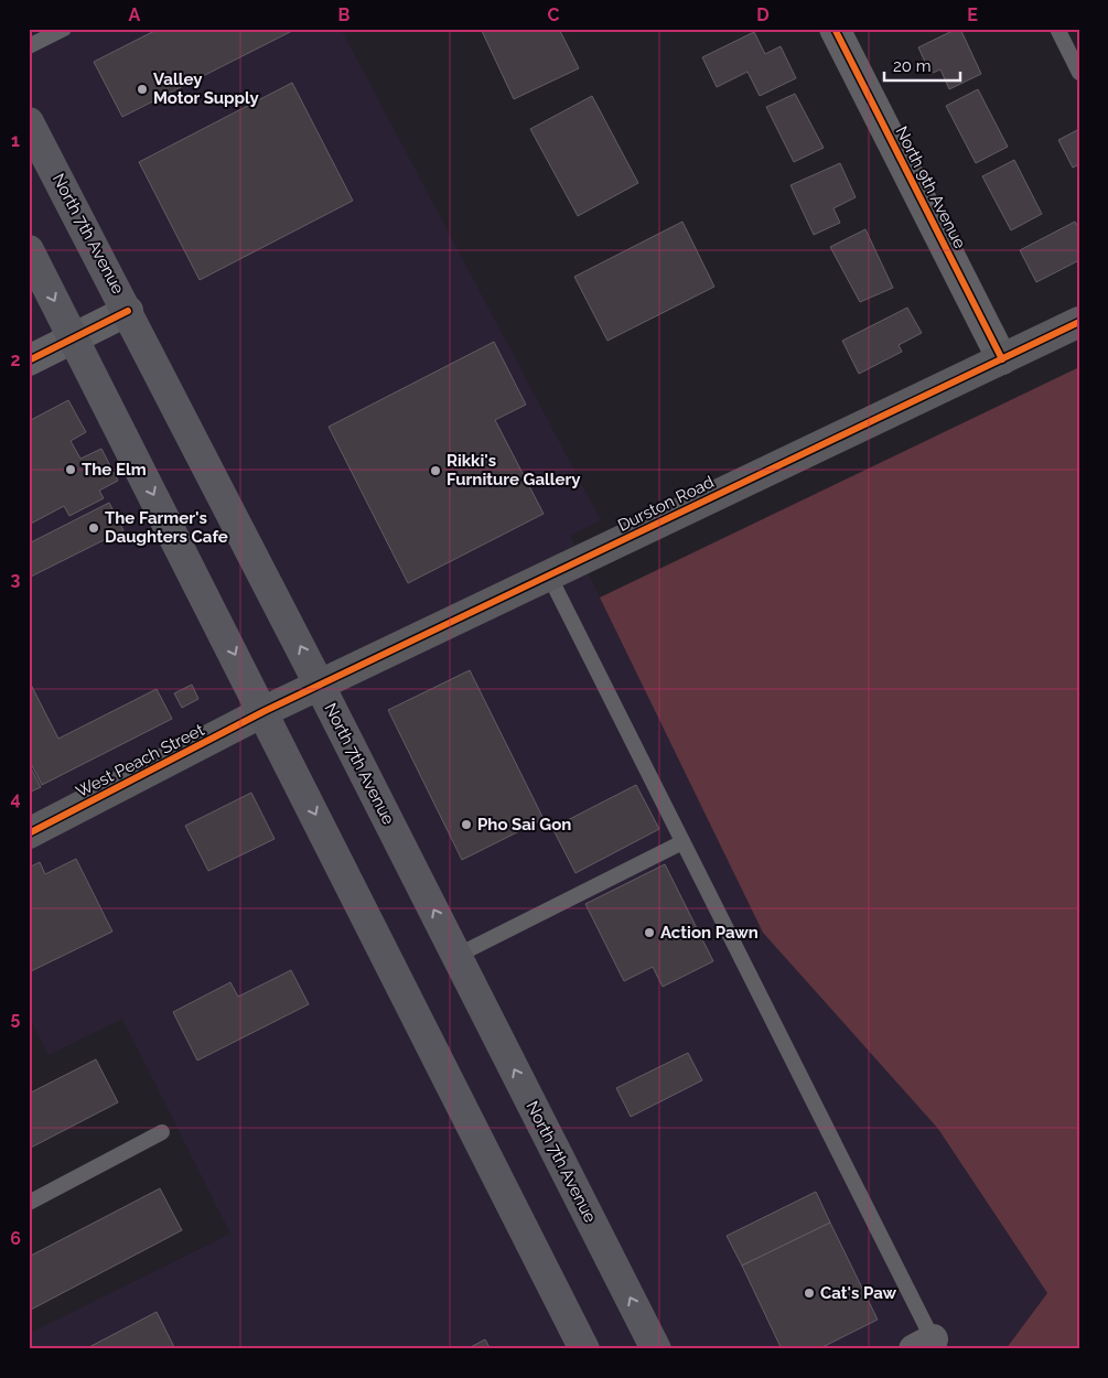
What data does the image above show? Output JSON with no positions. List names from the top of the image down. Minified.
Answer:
{"streets":{"main road":["North 7th Avenue","Durston Road","West Peach Street"],"street":["North 9th Avenue"]},"crossings":[["North 9th Avenue","Durston Road"],["North 7th Avenue","Durston Road"],["Durston Road","West Peach Street"]],"places":["Valley Motor Supply","The Elm","Rikki's Furniture Gallery","The Farmer's Daughters Cafe","Pho Sai Gon","Action Pawn","Cat's Paw"],"scale_bar":"20 m","grid":{"columns":["A","B","C","D","E"],"rows":["1","2","3","4","5","6"]}}
